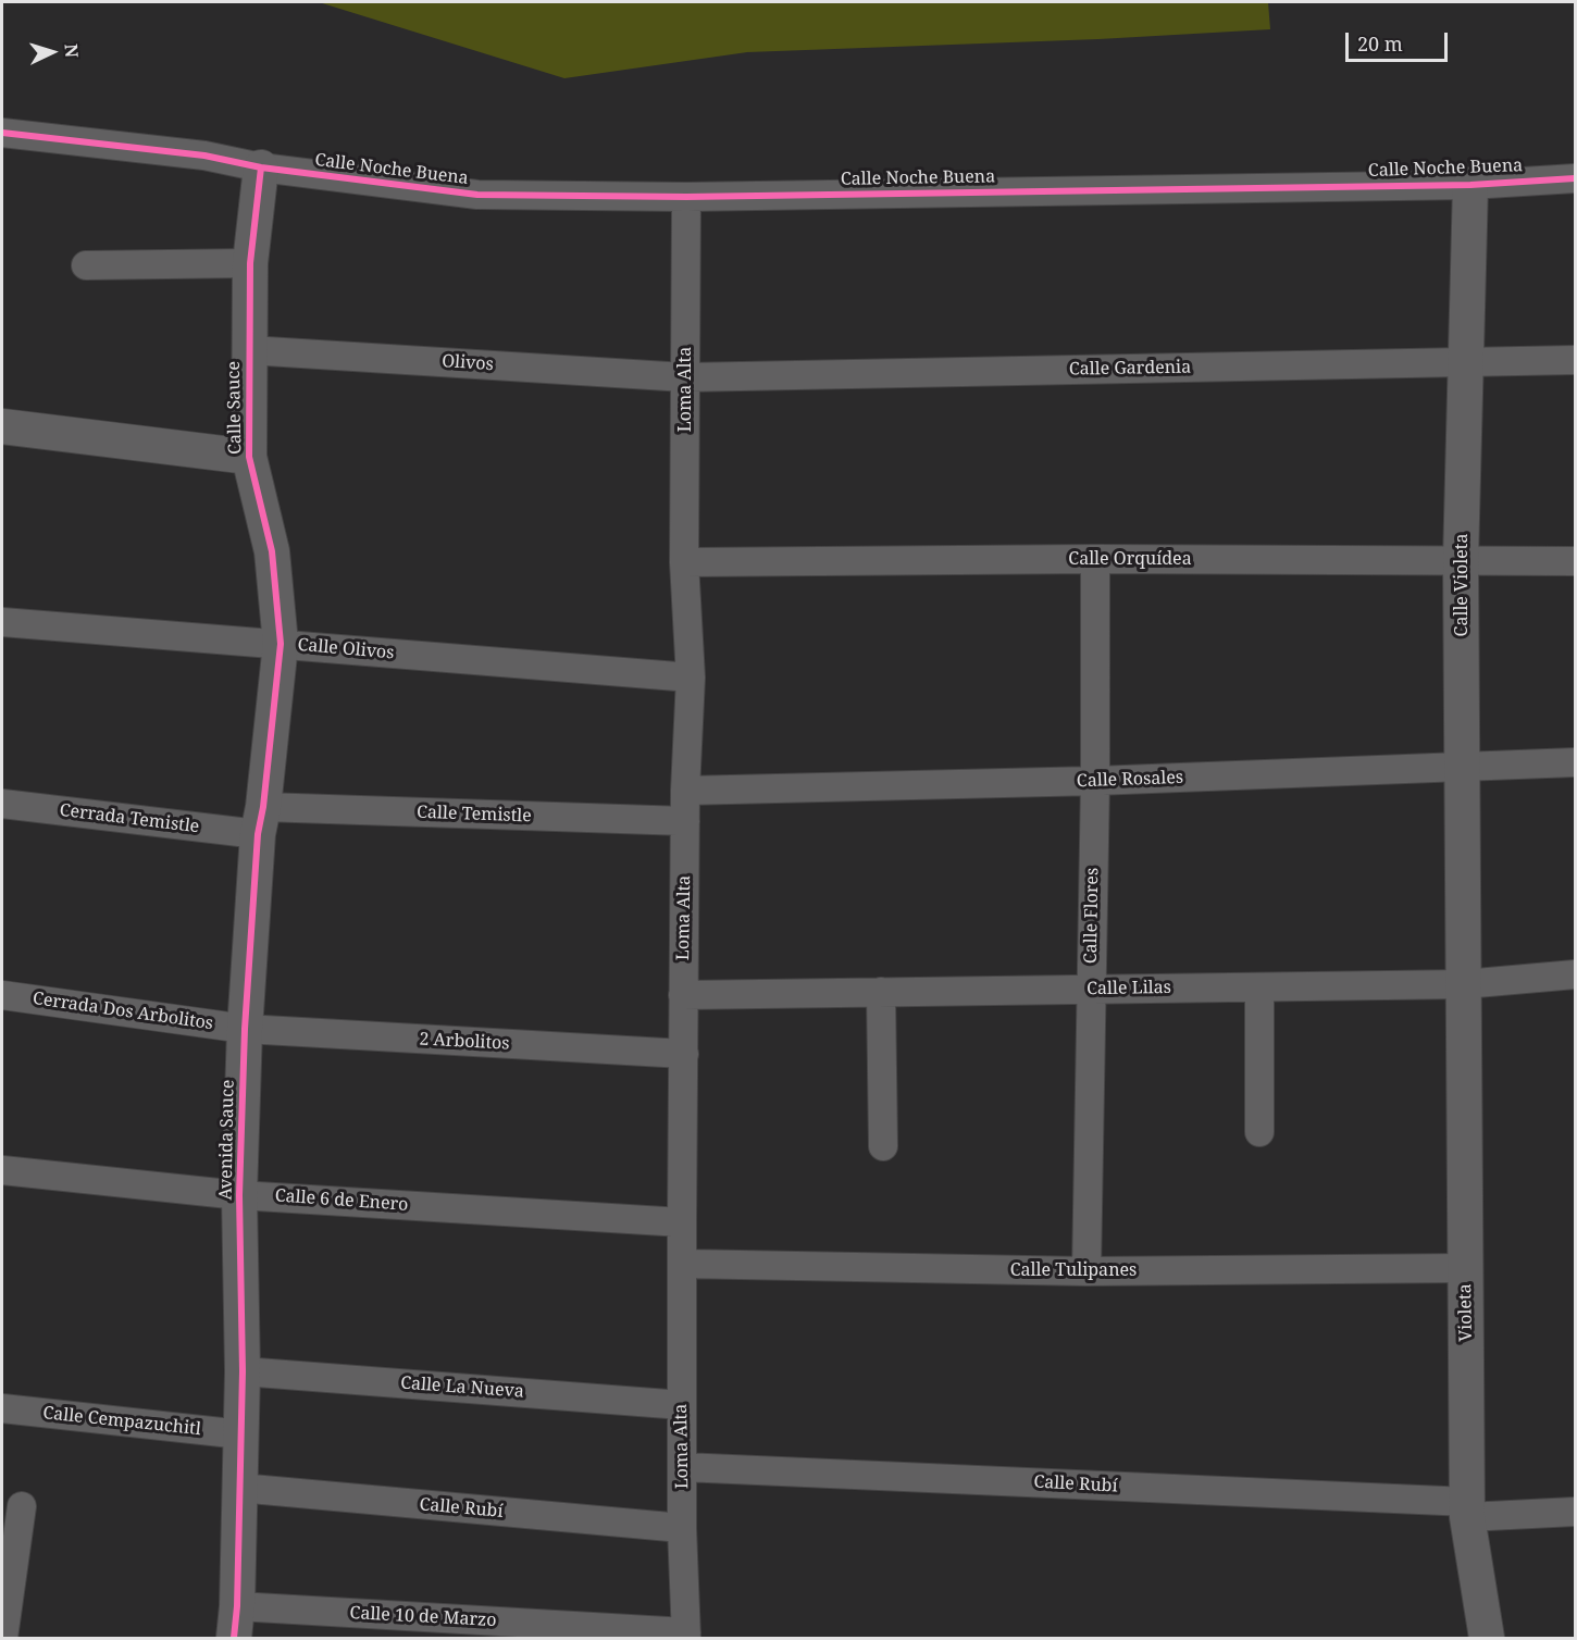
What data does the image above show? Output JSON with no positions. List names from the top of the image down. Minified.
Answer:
{"streets":{"street":["Calle Noche Buena","Olivos","Calle Gardenia","Loma Alta","Calle Sauce","Calle Orquídea","Calle Violeta","Calle Olivos","Calle Rosales","Calle Temistle","Cerrada Temistle","Calle Flores","Calle Lilas","Cerrada Dos Arbolitos","2 Arbolitos","Avenida Sauce","Calle 6 de Enero","Calle Tulipanes","Violeta","Calle La Nueva","Calle Cempazuchitl","Calle Rubí","Calle 10 de Marzo"]},"crossings":[["Calle Noche Buena","Loma Alta"],["Calle Noche Buena","Calle Sauce"],["Calle Noche Buena","Calle Violeta"],["Olivos","Calle Gardenia"],["Olivos","Loma Alta"],["Olivos","Calle Sauce"],["Calle Gardenia","Loma Alta"],["Calle Gardenia","Calle Violeta"],["Loma Alta","Calle Orquídea"],["Loma Alta","Calle Olivos"],["Loma Alta","Calle Rosales"],["Loma Alta","Calle Temistle"],["Loma Alta","Calle Lilas"],["Loma Alta","2 Arbolitos"],["Loma Alta","Calle 6 de Enero"],["Loma Alta","Calle Tulipanes"],["Loma Alta","Calle La Nueva"],["Loma Alta","Calle Rubí"],["Loma Alta","Calle 10 de Marzo"],["Calle Sauce","Calle Olivos"],["Calle Sauce","Avenida Sauce"],["Calle Orquídea","Calle Violeta"],["Calle Orquídea","Calle Flores"],["Calle Violeta","Calle Rosales"],["Calle Violeta","Calle Lilas"],["Calle Violeta","Violeta"],["Calle Olivos","Avenida Sauce"],["Calle Rosales","Calle Flores"],["Calle Temistle","Cerrada Temistle"],["Calle Temistle","Avenida Sauce"],["Cerrada Temistle","Avenida Sauce"],["Calle Flores","Calle Lilas"],["Calle Flores","Calle Tulipanes"],["Calle Lilas","Violeta"],["Cerrada Dos Arbolitos","2 Arbolitos"],["Cerrada Dos Arbolitos","Avenida Sauce"],["2 Arbolitos","Avenida Sauce"],["Avenida Sauce","Calle 6 de Enero"],["Avenida Sauce","Calle La Nueva"],["Avenida Sauce","Calle Cempazuchitl"],["Avenida Sauce","Calle Rubí"],["Avenida Sauce","Calle 10 de Marzo"],["Calle Tulipanes","Violeta"],["Violeta","Calle Rubí"]],"scale_bar":"20 m","north":"right"}
